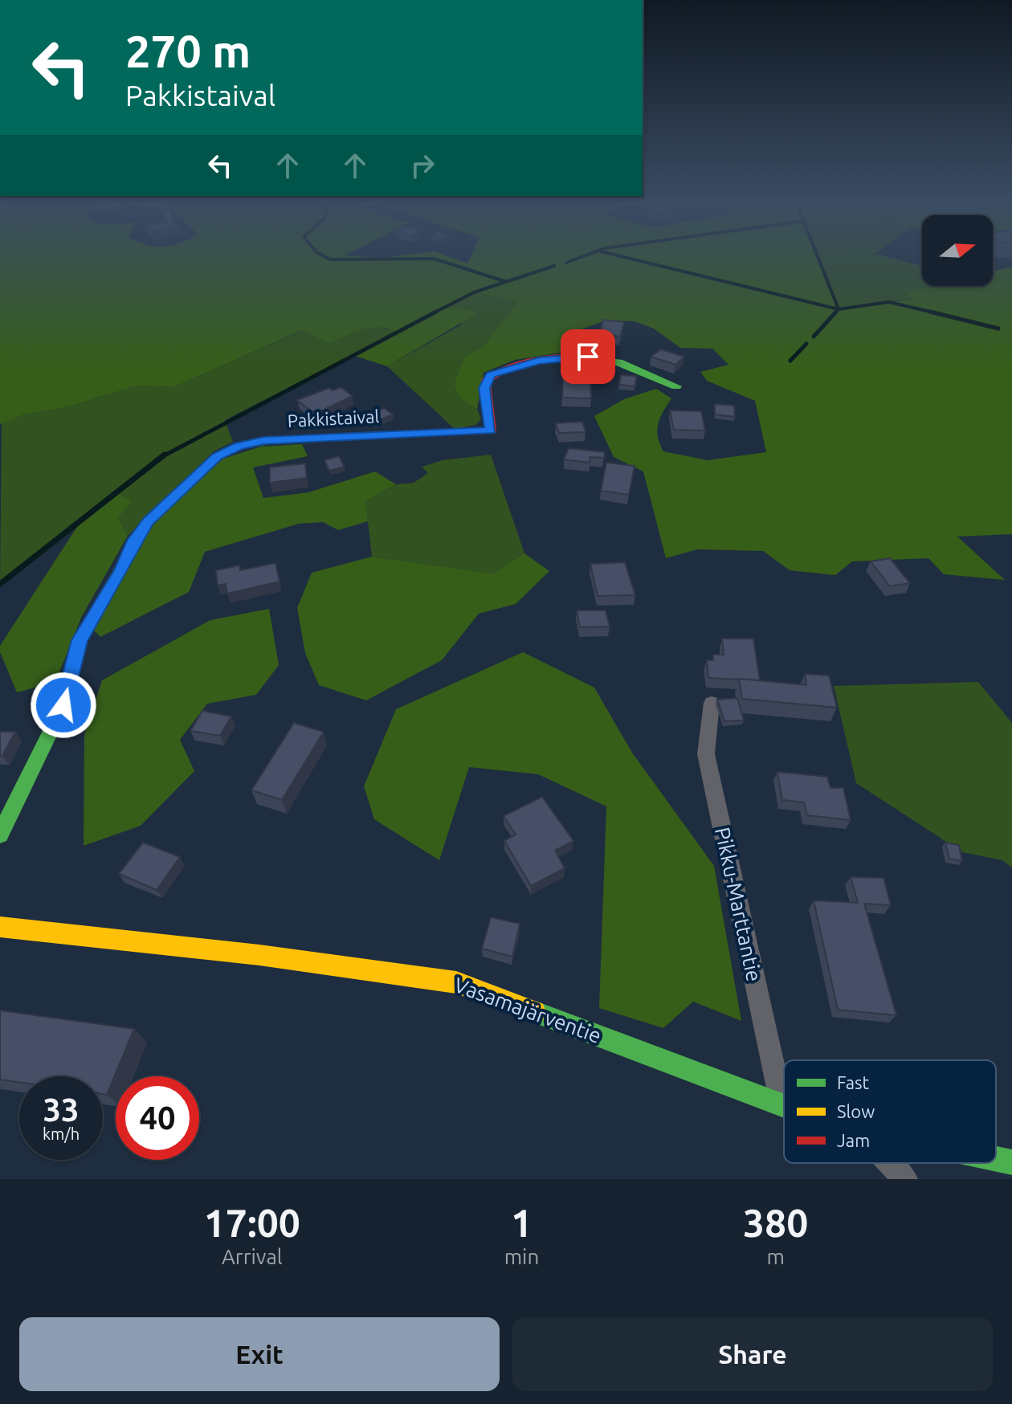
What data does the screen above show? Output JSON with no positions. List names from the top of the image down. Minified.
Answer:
{"streets":{"street":["Pakkistaival","Pikku-Marttantie","Vasamajärventie"]},"crossings":[["Pikku-Marttantie","Vasamajärventie"]],"legend":["Fast","Slow","Jam"],"north":"right","page":{"turn":["270 m","Pakkistaival"],"speed":"33 km/h","limit":"40","eta":["17:00","Arrival","1","min","380","m"],"buttons":["Exit","Share"]}}
